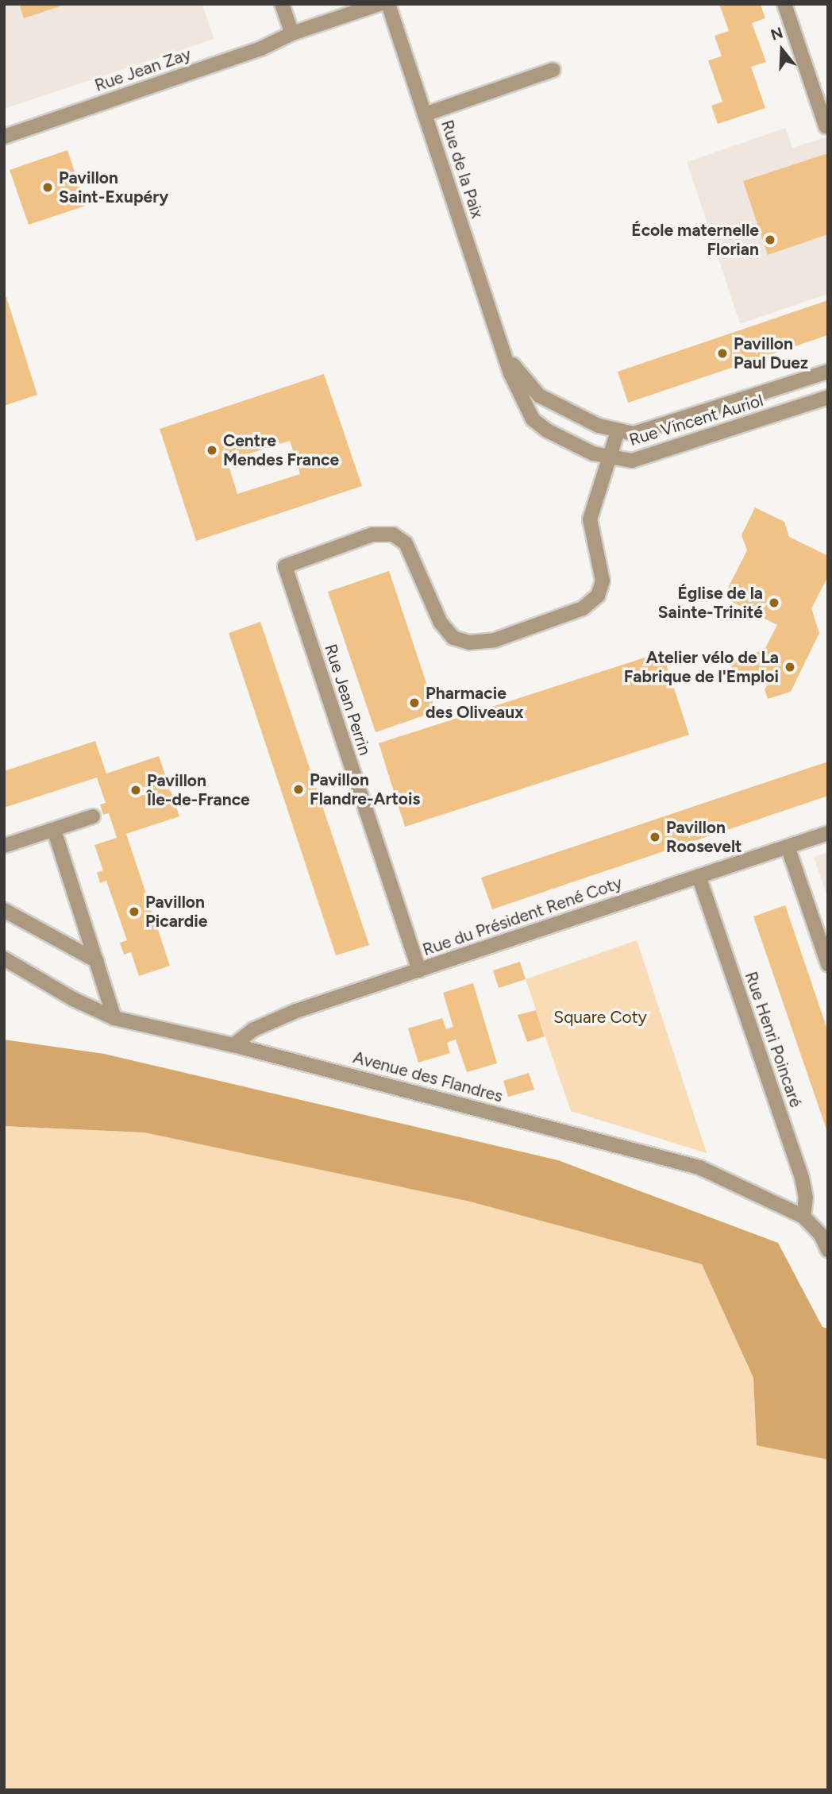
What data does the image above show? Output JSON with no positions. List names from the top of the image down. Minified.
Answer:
{"streets":{"street":["Rue Jean Zay","Rue de la Paix","Rue Vincent Auriol","Rue Jean Perrin","Rue du Président René Coty","Rue Henri Poincaré","Avenue des Flandres"]},"crossings":[["Rue de la Paix","Rue Vincent Auriol"],["Rue Vincent Auriol","Rue Jean Perrin"],["Rue Jean Perrin","Rue du Président René Coty"],["Rue du Président René Coty","Rue Henri Poincaré"],["Rue du Président René Coty","Avenue des Flandres"],["Rue Henri Poincaré","Avenue des Flandres"]],"parks":["Square Coty"],"places":["Pavillon Saint-Exupéry","École maternelle Florian","Pavillon Paul Duez","Centre Mendes France","Église de la Sainte-Trinité","Atelier vélo de La Fabrique de l'Emploi","Pharmacie des Oliveaux","Pavillon Flandre-Artois","Pavillon Île-de-France","Pavillon Roosevelt","Pavillon Picardie"],"north":"top"}
